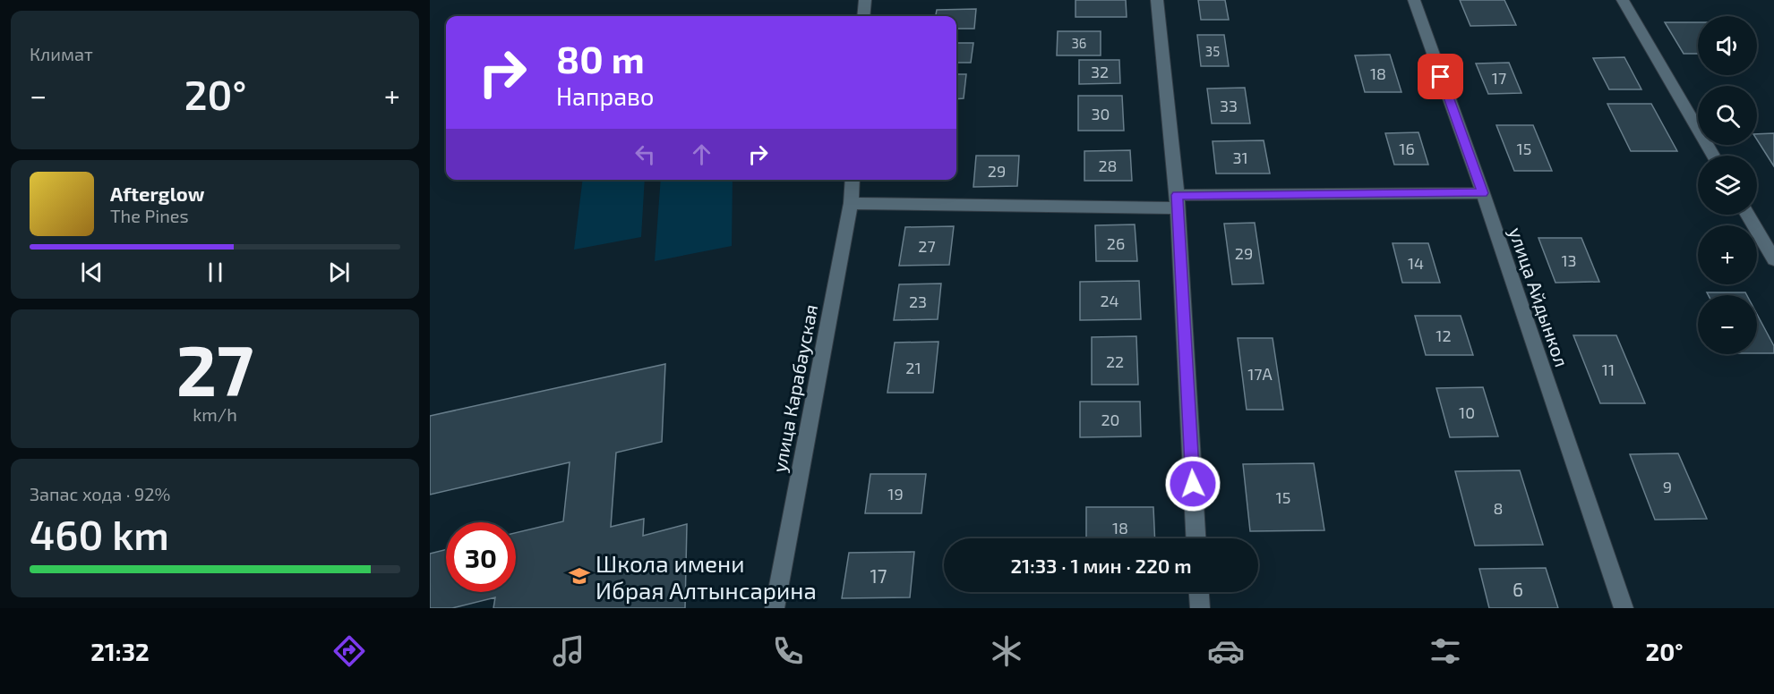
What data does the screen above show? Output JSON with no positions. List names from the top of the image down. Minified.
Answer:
{"streets":{"street":["улица Айдынкол","улица Карабауская"]},"places":{"school or university":["Школа имени Ибрая Алтынсарина"]},"house_numbers":["36","35","32","18","17","33","30","16","15","31","28","29","26","27","29","13","14","24","23","12","22","21","11","17А","10","20","9","19","15","8","18","17","6"],"page":{"tile":["Климат",["27","km/h"],["Запас хода · 92%","460 km"]],"map_buttons":["+","−"],"turn":["80 m","Направо"],"heat":["−","20°","+"],"song":["Afterglow","The Pines"],"limit":"30","trip":"21:33 · 1 мин · 220 m","tabs":["21:32","20°"]}}
